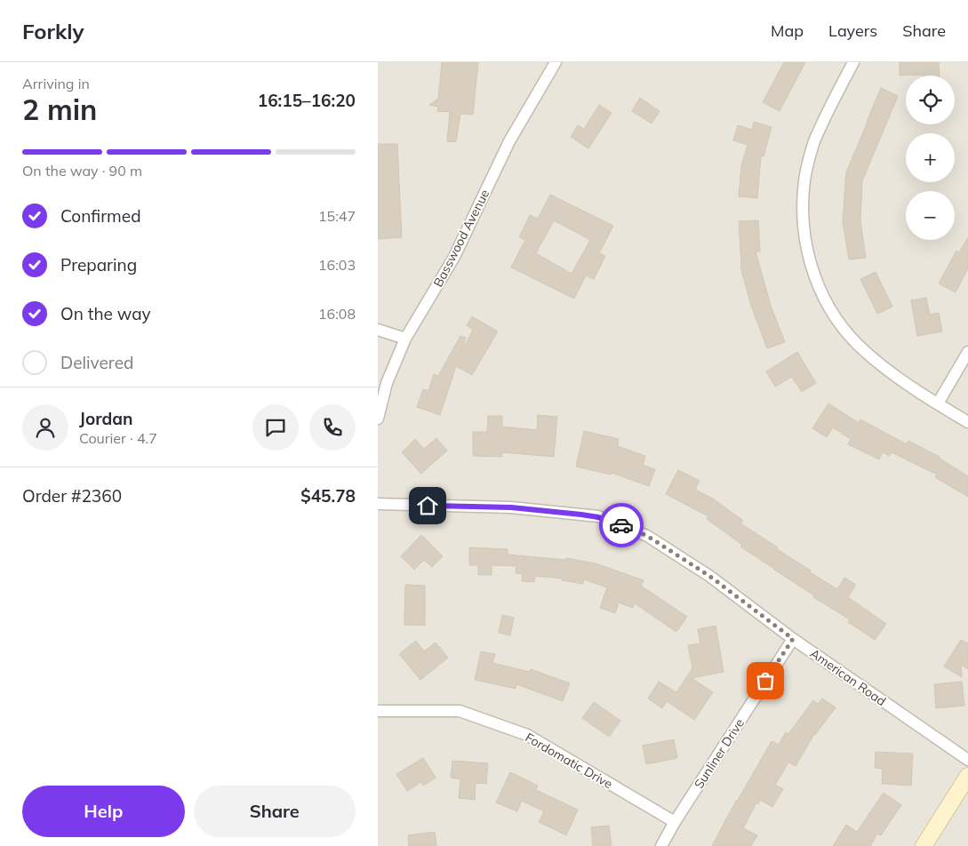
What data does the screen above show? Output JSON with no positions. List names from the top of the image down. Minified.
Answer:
{"streets":{"street":["Basswood Avenue","American Road","Sunliner Drive","Fordomatic Drive"]},"crossings":[["American Road","Sunliner Drive"],["Sunliner Drive","Fordomatic Drive"]],"page":{"header":"Forkly","nav":["Map","Layers","Share"],"heading":["2 min","Arriving in","16:15–16:20"],"panel":["Jordan","Courier · 4.7","Order #2360","$45.78"],"map_buttons":["+","−"],"bar":"On the way · 90 m","list":[["Confirmed","15:47"],["Preparing","16:03"],["On the way","16:08"],"Delivered"],"buttons":["Help","Share"]}}
